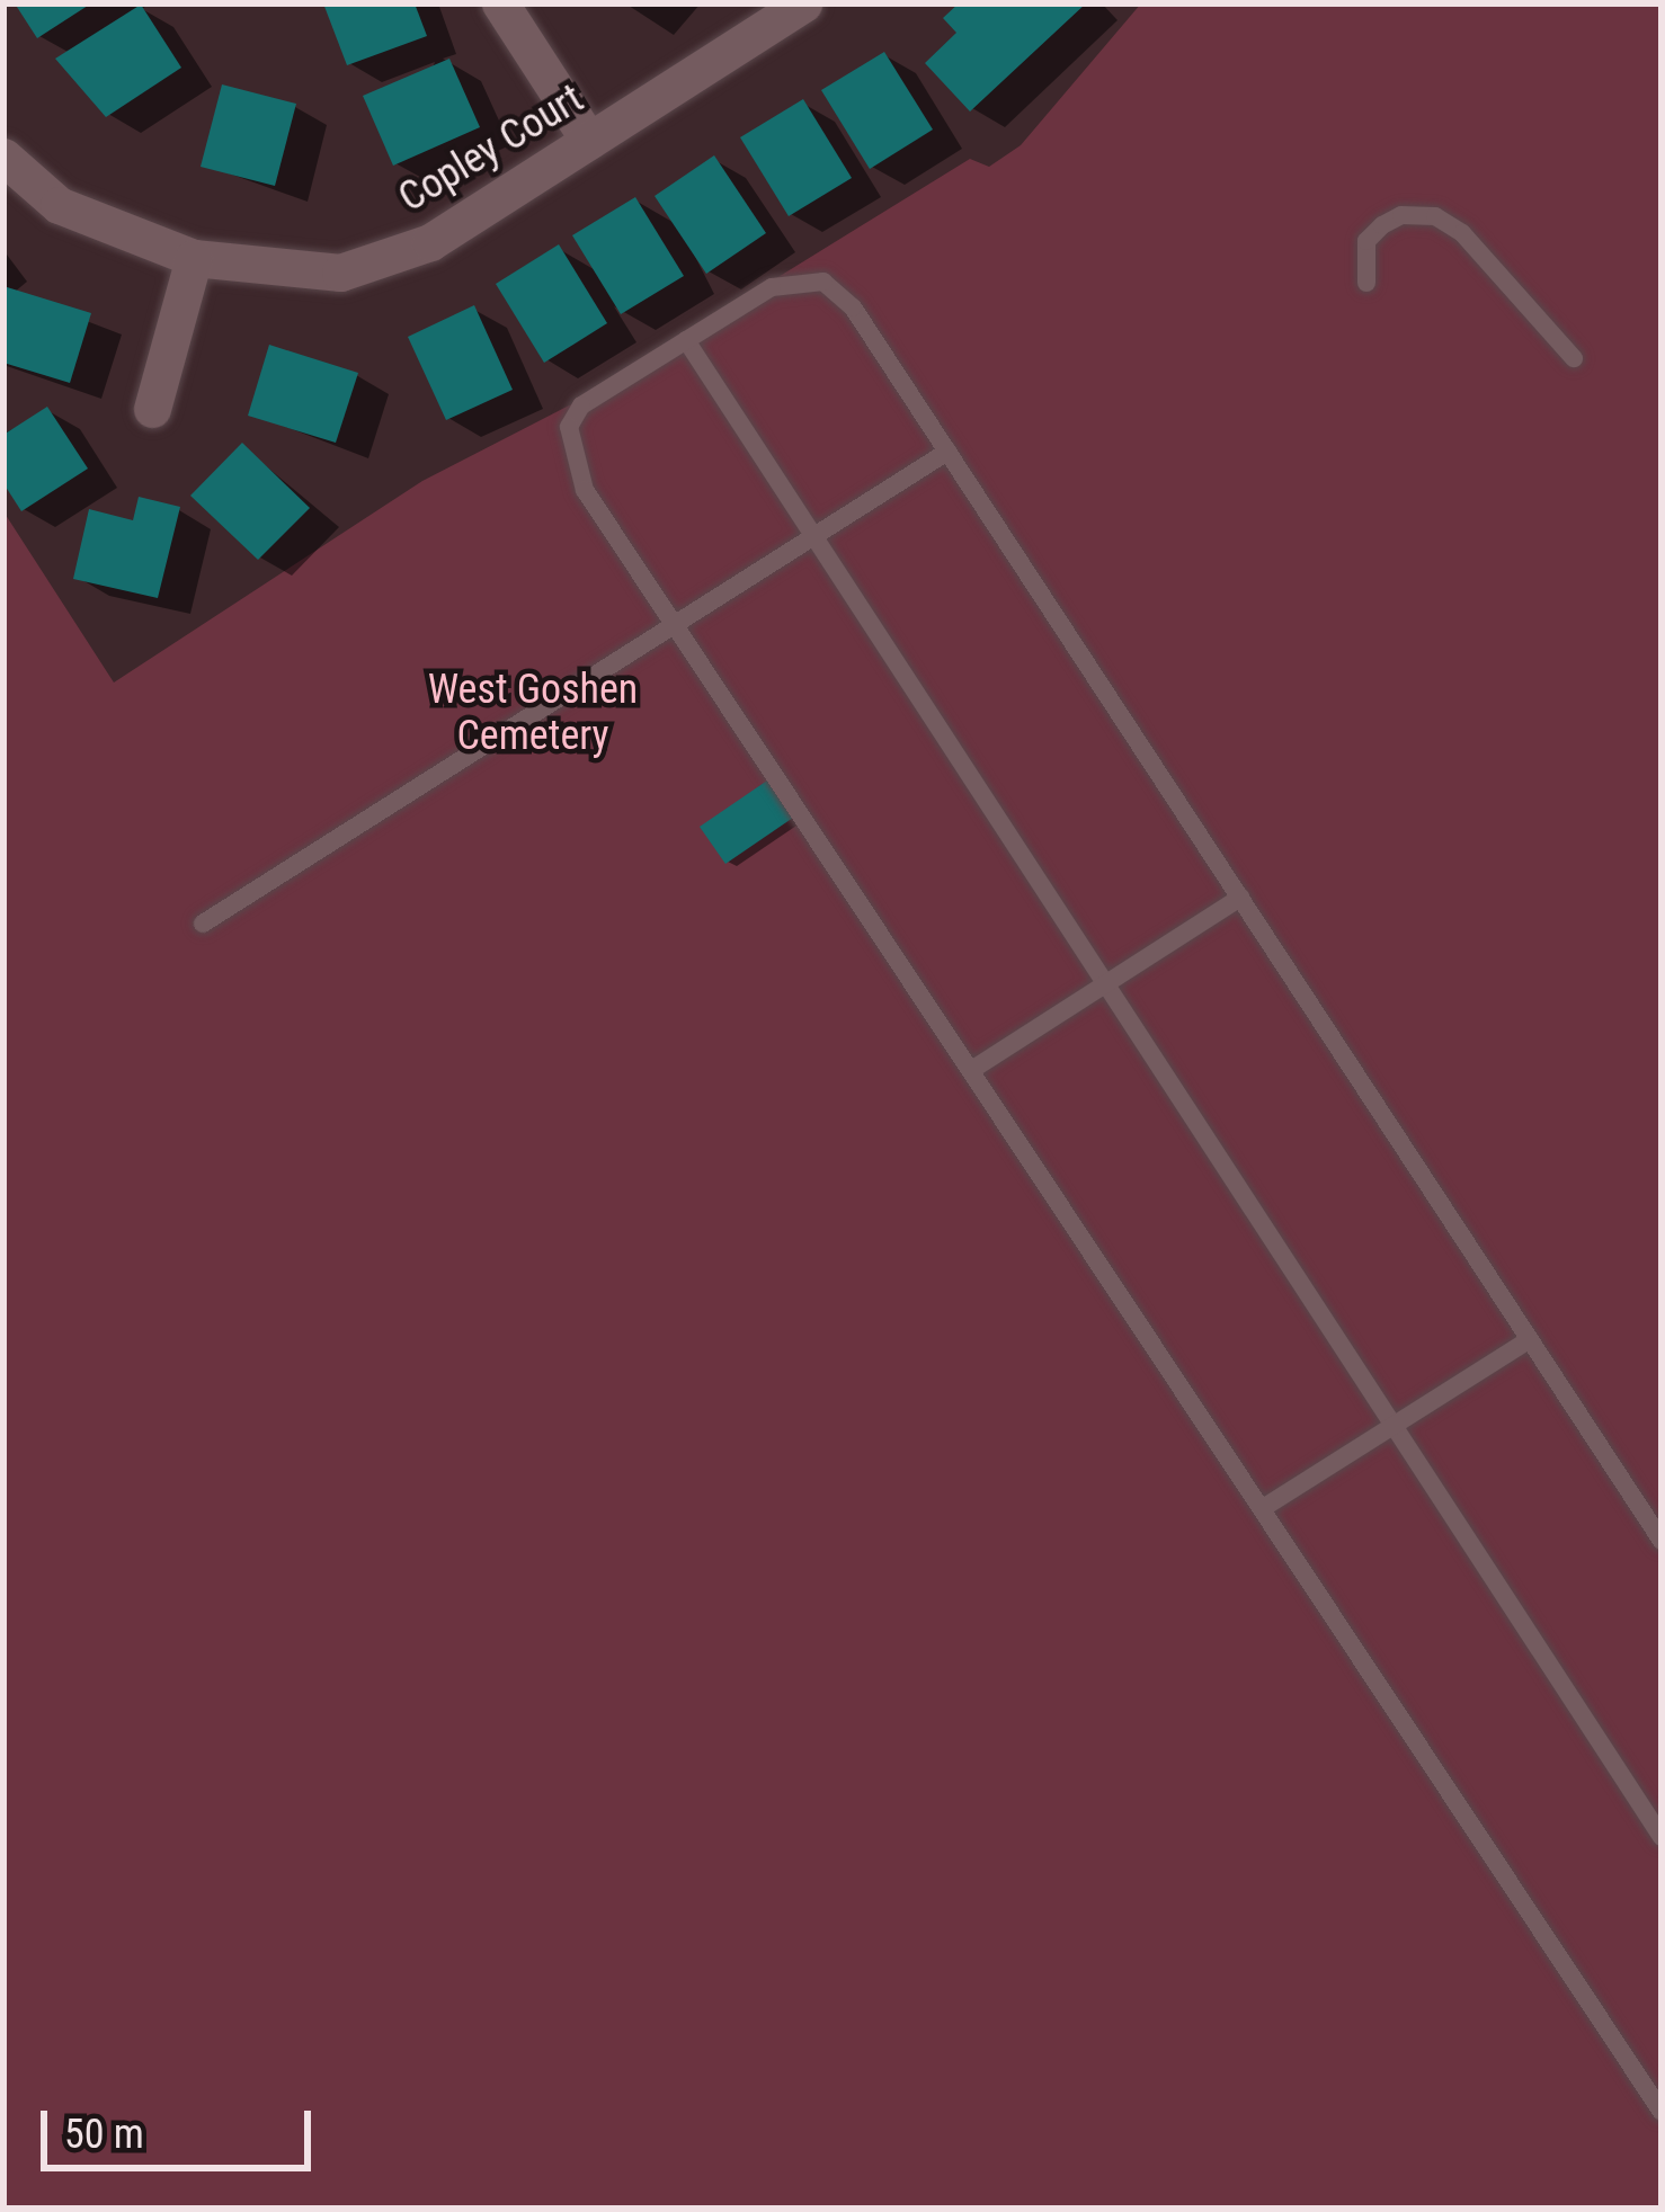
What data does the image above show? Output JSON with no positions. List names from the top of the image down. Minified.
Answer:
{"streets":{"street":["Copley Court"]},"parks":["West Goshen Cemetery"],"scale_bar":"50 m"}
